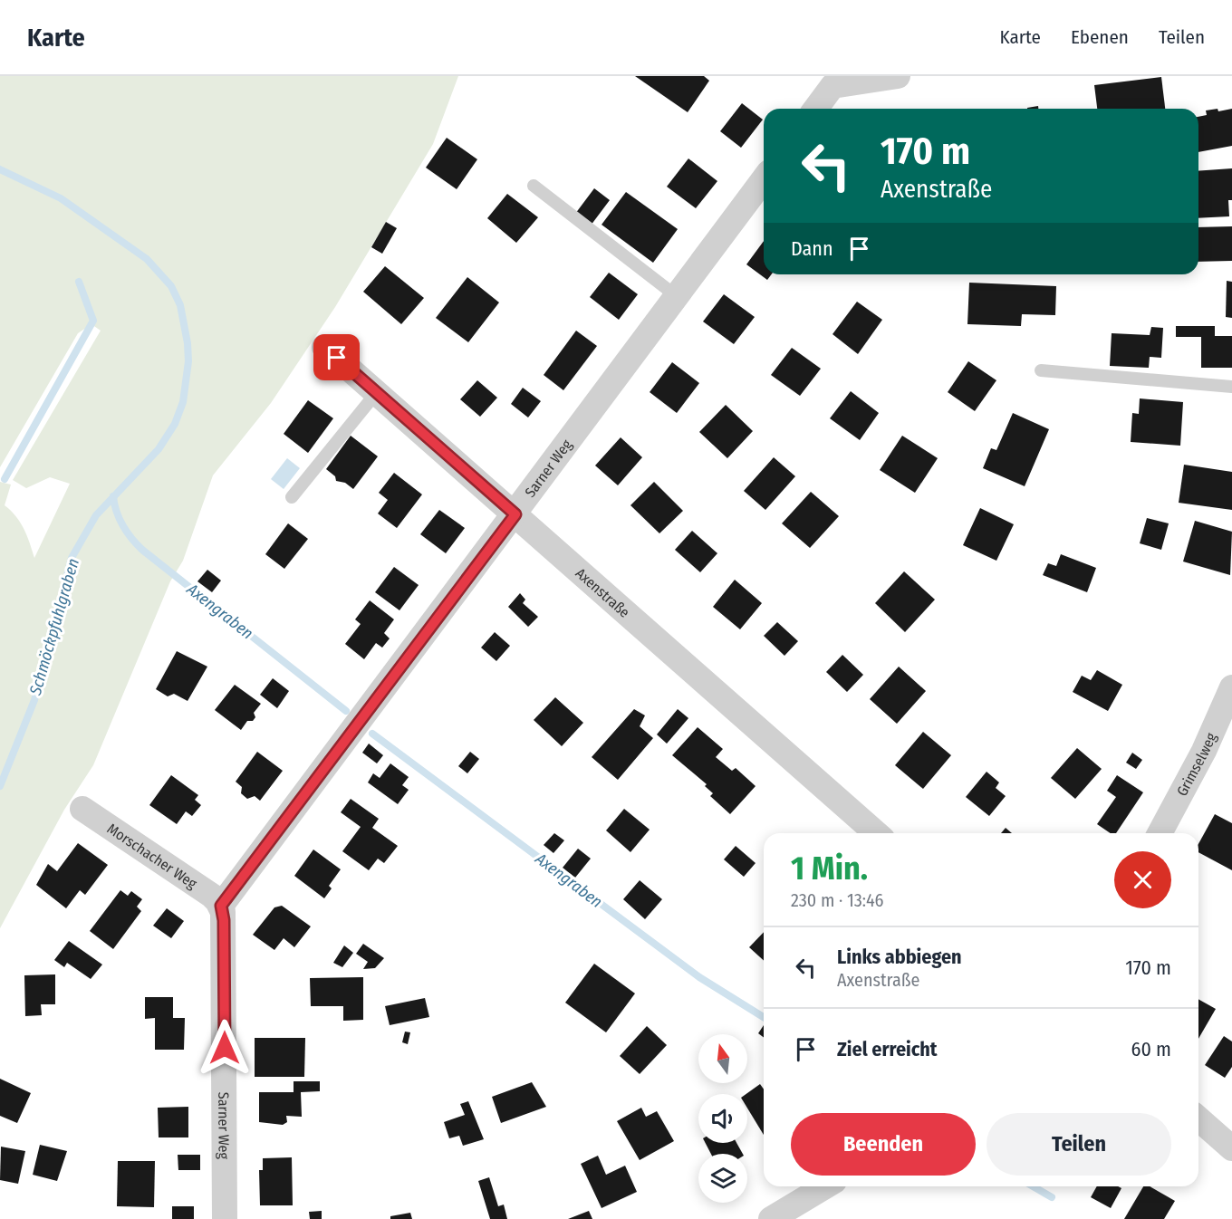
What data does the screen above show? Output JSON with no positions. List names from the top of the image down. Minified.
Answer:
{"streets":{"street":["Sarner Weg","Axenstraße","Grimselweg","Morschacher Weg"]},"crossings":[["Sarner Weg","Axenstraße"],["Sarner Weg","Morschacher Weg"]],"water":["Axengraben","Schmöckpfuhlgraben"],"north":"top","page":{"header":"Karte","nav":["Karte","Ebenen","Teilen"],"turn":["170 m","Axenstraße"],"then":"Dann","heading":["1 Min.","230 m · 13:46"],"list":[{"name":"Links abbiegen","note":"Axenstraße","value":"170 m"},{"name":"Ziel erreicht","value":"60 m"}],"buttons":["Beenden","Teilen"]}}
